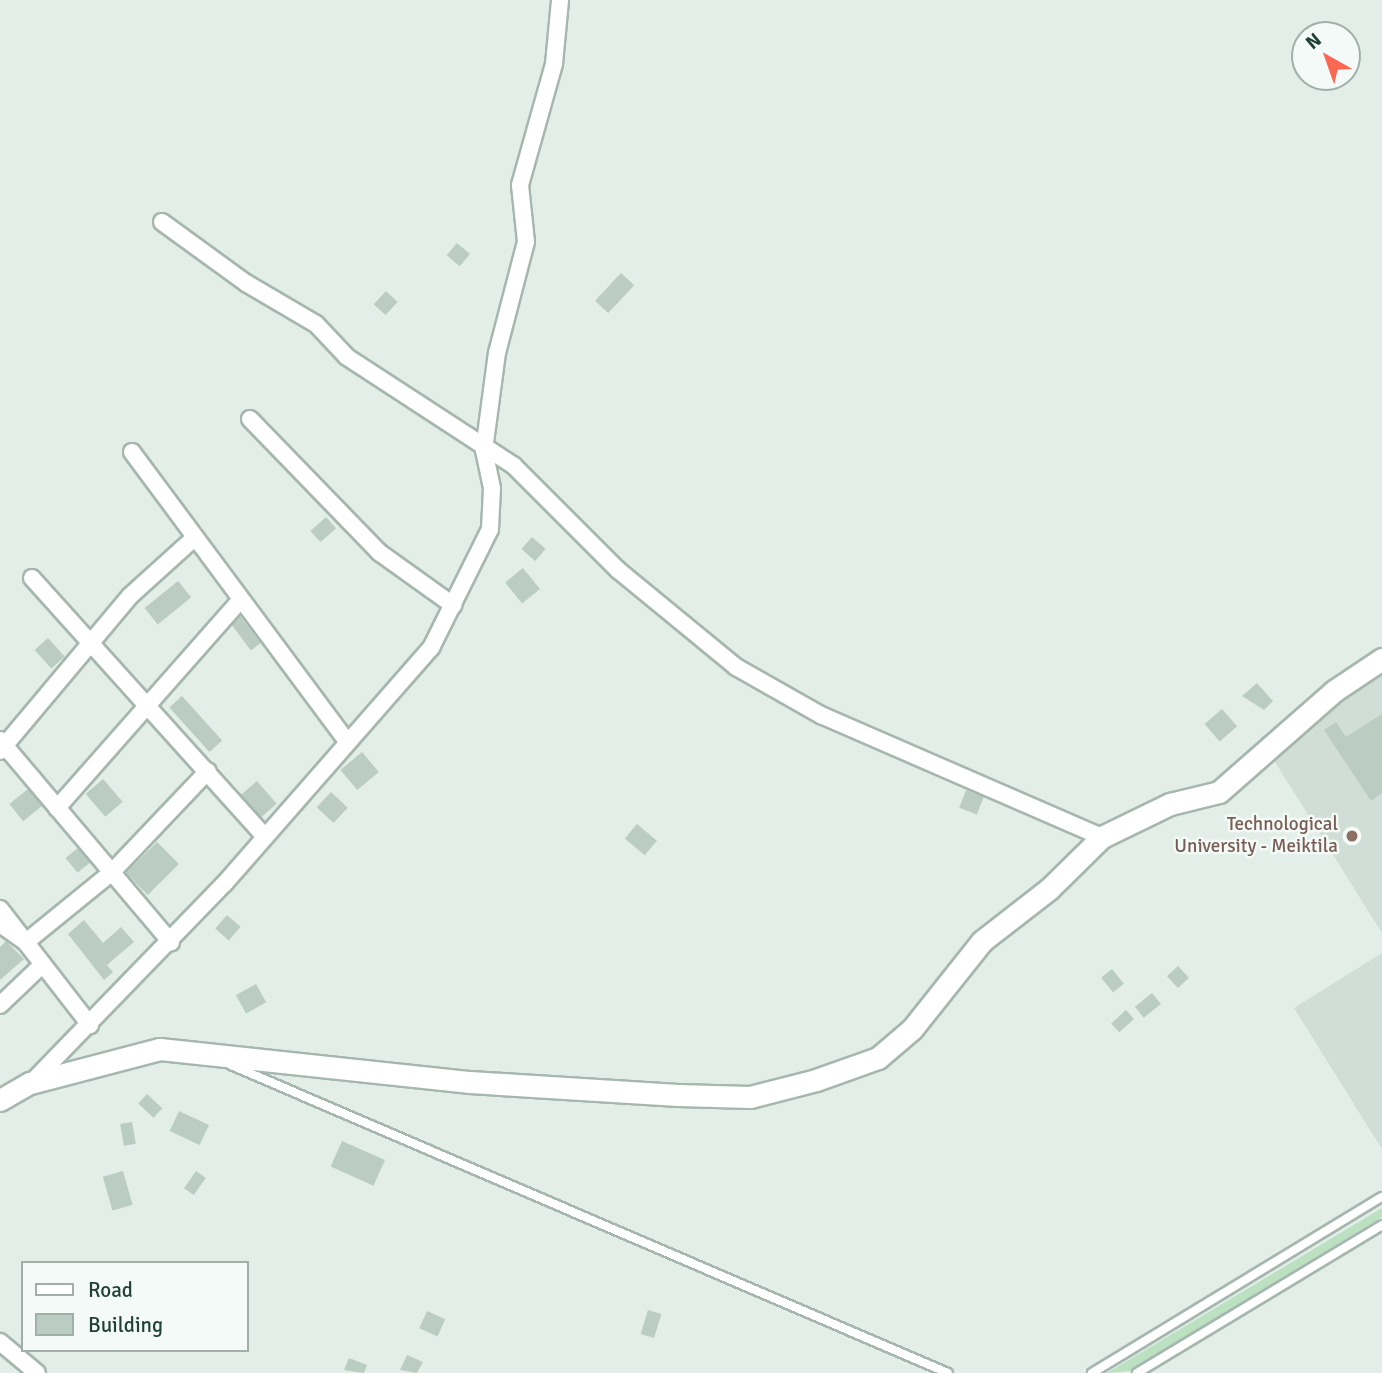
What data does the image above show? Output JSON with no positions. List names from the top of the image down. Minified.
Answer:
{"places":["Technological University - Meiktila"],"legend":["Road","Building"],"north":"top left"}
